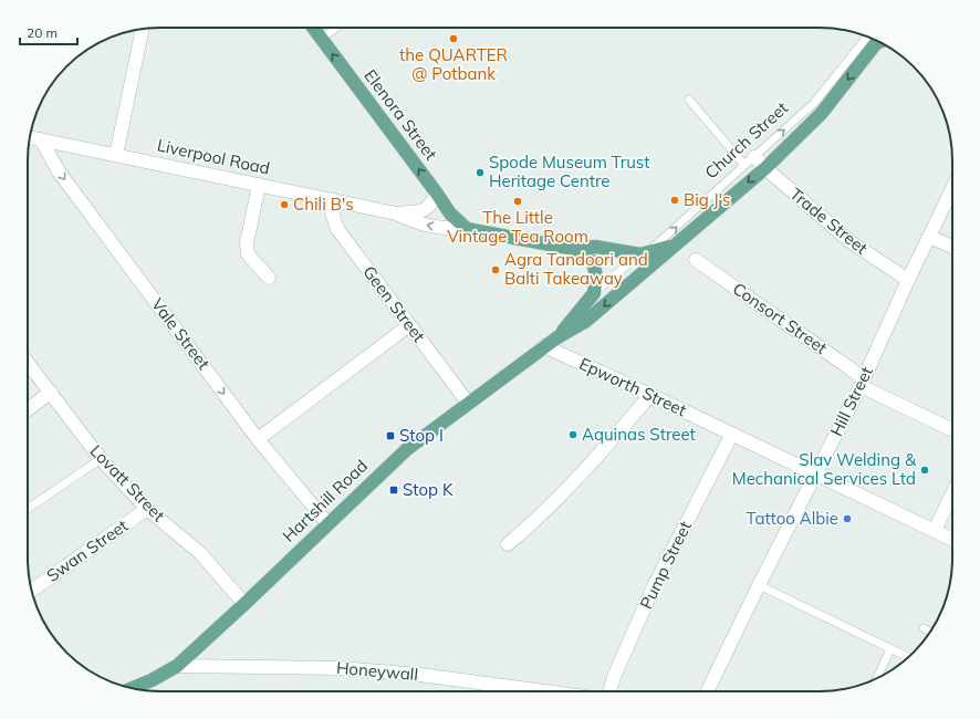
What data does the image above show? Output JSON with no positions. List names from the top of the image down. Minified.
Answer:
{"streets":{"main road":["Elenora Street","Church Street","Liverpool Road","Hartshill Road"],"street":["Trade Street","Geen Street","Consort Street","Vale Street","Epworth Street","Hill Street","Lovatt Street","Swan Street","Pump Street","Honeywall"]},"crossings":[["Elenora Street","Liverpool Road"],["Church Street","Liverpool Road"],["Church Street","Trade Street"],["Church Street","Hartshill Road"],["Liverpool Road","Geen Street"],["Liverpool Road","Vale Street"],["Liverpool Road","Hartshill Road"],["Trade Street","Hill Street"],["Geen Street","Hartshill Road"],["Consort Street","Hill Street"],["Vale Street","Hartshill Road"],["Epworth Street","Hill Street"],["Epworth Street","Hartshill Road"],["Epworth Street","Pump Street"],["Lovatt Street","Hartshill Road"],["Lovatt Street","Swan Street"],["Hartshill Road","Honeywall"]],"one_way":["Elenora Street","Vale Street"],"places":{"other":["the QUARTER @ Potbank","Spode Museum Trust Heritage Centre","Big J's","The Little Vintage Tea Room","Chili B's","Agra Tandoori and Balti Takeaway","Aquinas Street","Slav Welding & Mechanical Services Ltd","Tattoo Albie"],"transit":["Stop I","Stop K"]},"scale_bar":"20 m"}
